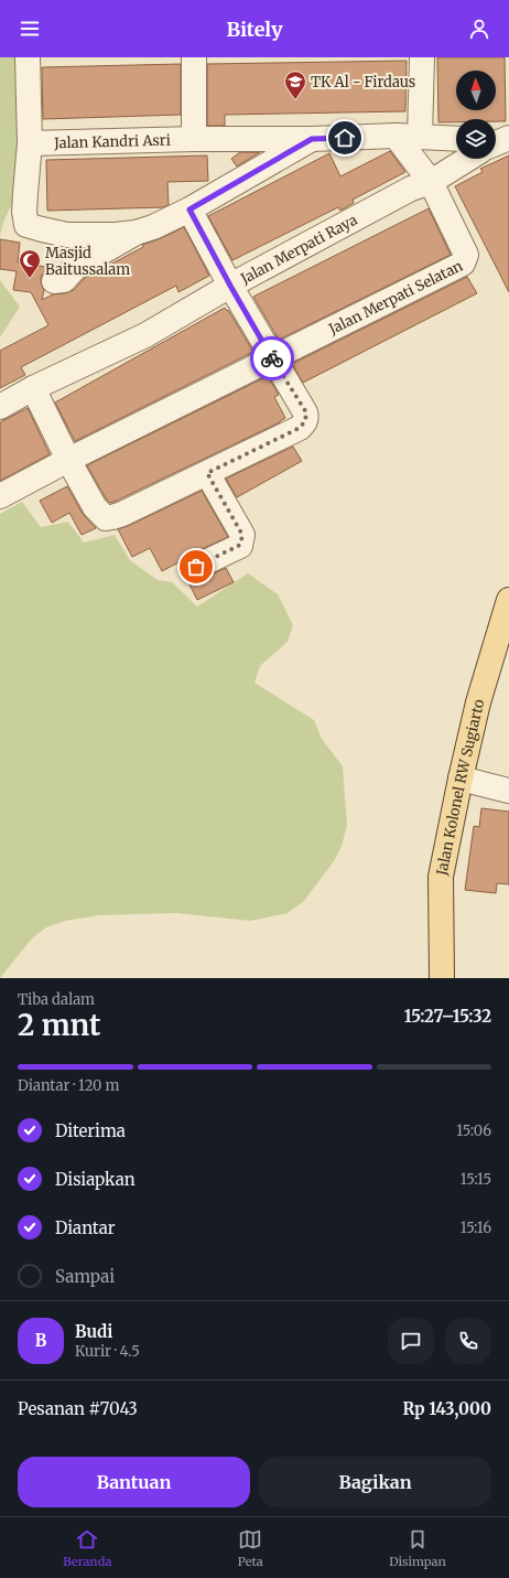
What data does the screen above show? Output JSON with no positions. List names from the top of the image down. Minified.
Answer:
{"streets":{"main road":["Jalan Kolonel RW Sugiarto"],"street":["Jalan Kandri Asri","Jalan Merpati Raya","Jalan Merpati Selatan"]},"crossings":[["Jalan Kandri Asri","Jalan Merpati Selatan"],["Jalan Merpati Raya","Jalan Merpati Selatan"]],"places":{"school or university":["TK Al - Firdaus"],"mosque":["Masjid Baitussalam"]},"north":"top","page":{"header":"Bitely","heading":["2 mnt","Tiba dalam","15:27–15:32"],"panel":["Budi","Kurir · 4.5","Pesanan #7043","Rp 143,000"],"bar":"Diantar · 120 m","list":[["Diterima","15:06"],["Disiapkan","15:15"],["Diantar","15:16"],"Sampai"],"round":"B","buttons":["Bantuan","Bagikan"],"tabs":["Beranda","Peta","Disimpan"]}}
